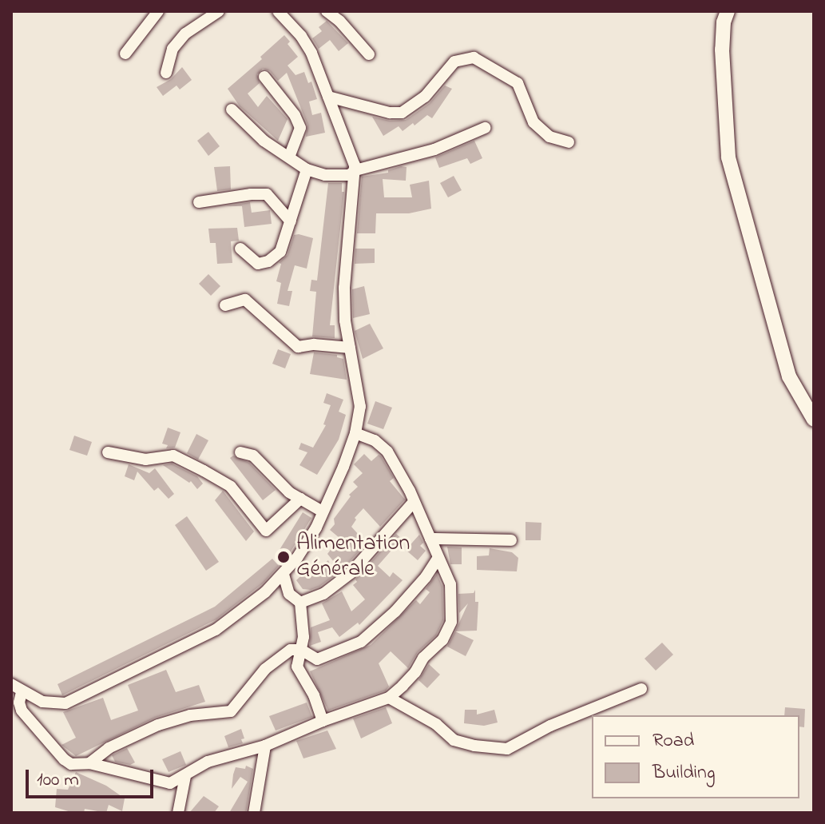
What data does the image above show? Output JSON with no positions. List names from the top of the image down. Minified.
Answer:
{"places":["Alimentation Générale"],"legend":["Road","Building"],"scale_bar":"100 m"}
